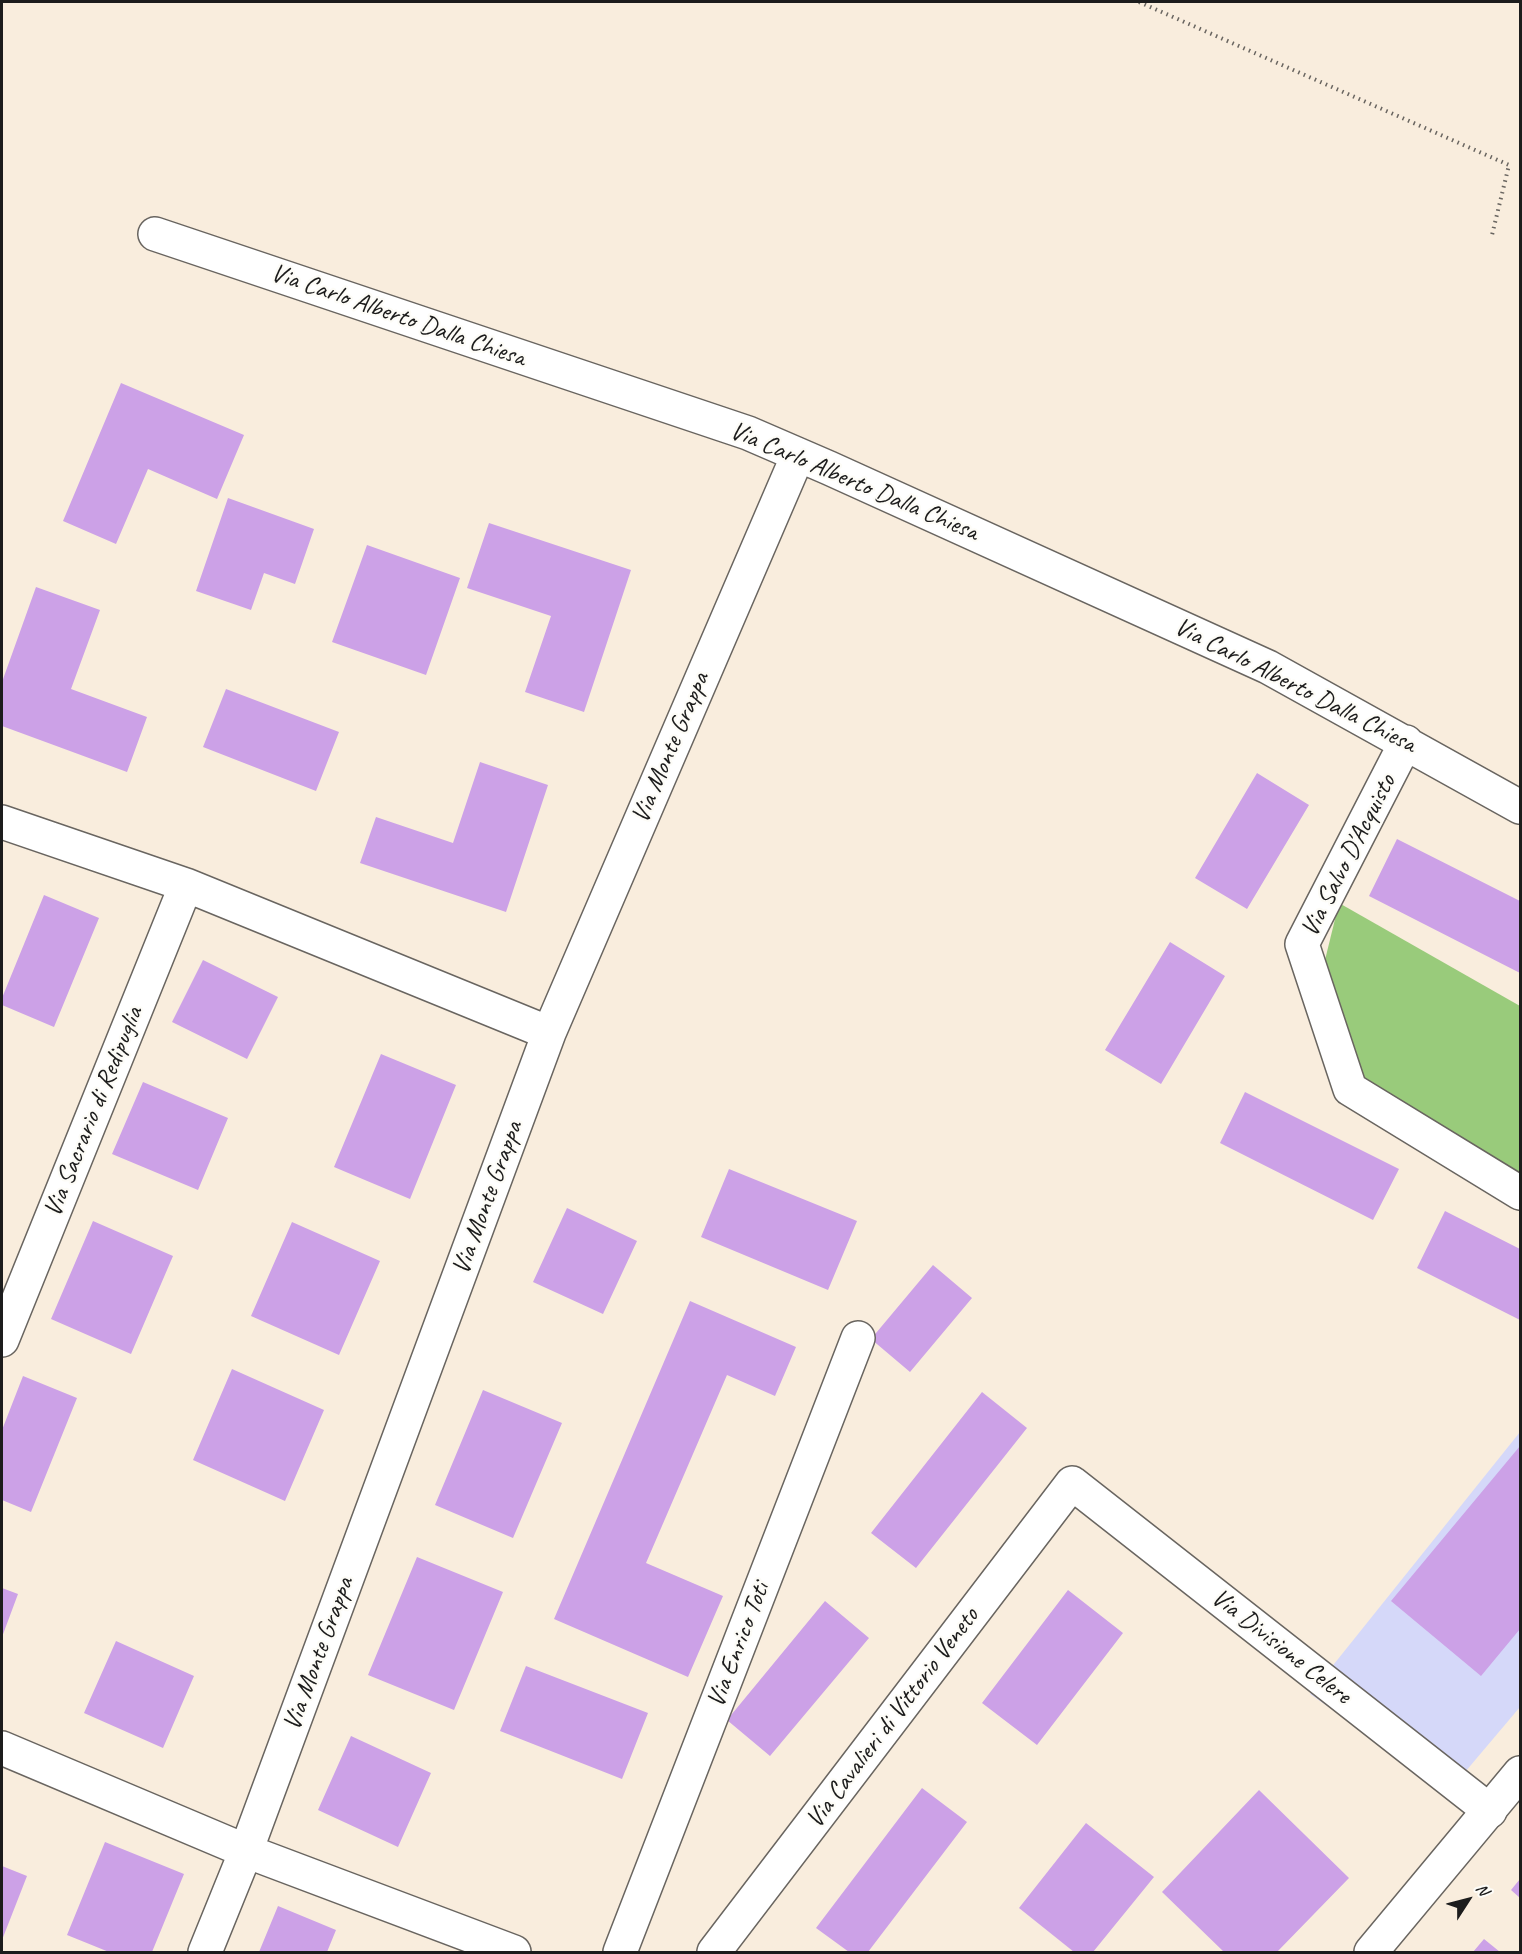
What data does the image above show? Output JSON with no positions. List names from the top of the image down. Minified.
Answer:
{"streets":{"street":["Via Carlo Alberto Dalla Chiesa","Via Monte Grappa","Via Salvo D'Acquisto","Via Sacrario di Redipuglia","Via Enrico Toti","Via Divisione Celere","Via Cavalieri di Vittorio Veneto"]},"crossings":[["Via Carlo Alberto Dalla Chiesa","Via Monte Grappa"],["Via Carlo Alberto Dalla Chiesa","Via Salvo D'Acquisto"],["Via Divisione Celere","Via Cavalieri di Vittorio Veneto"]],"north":"top right"}
